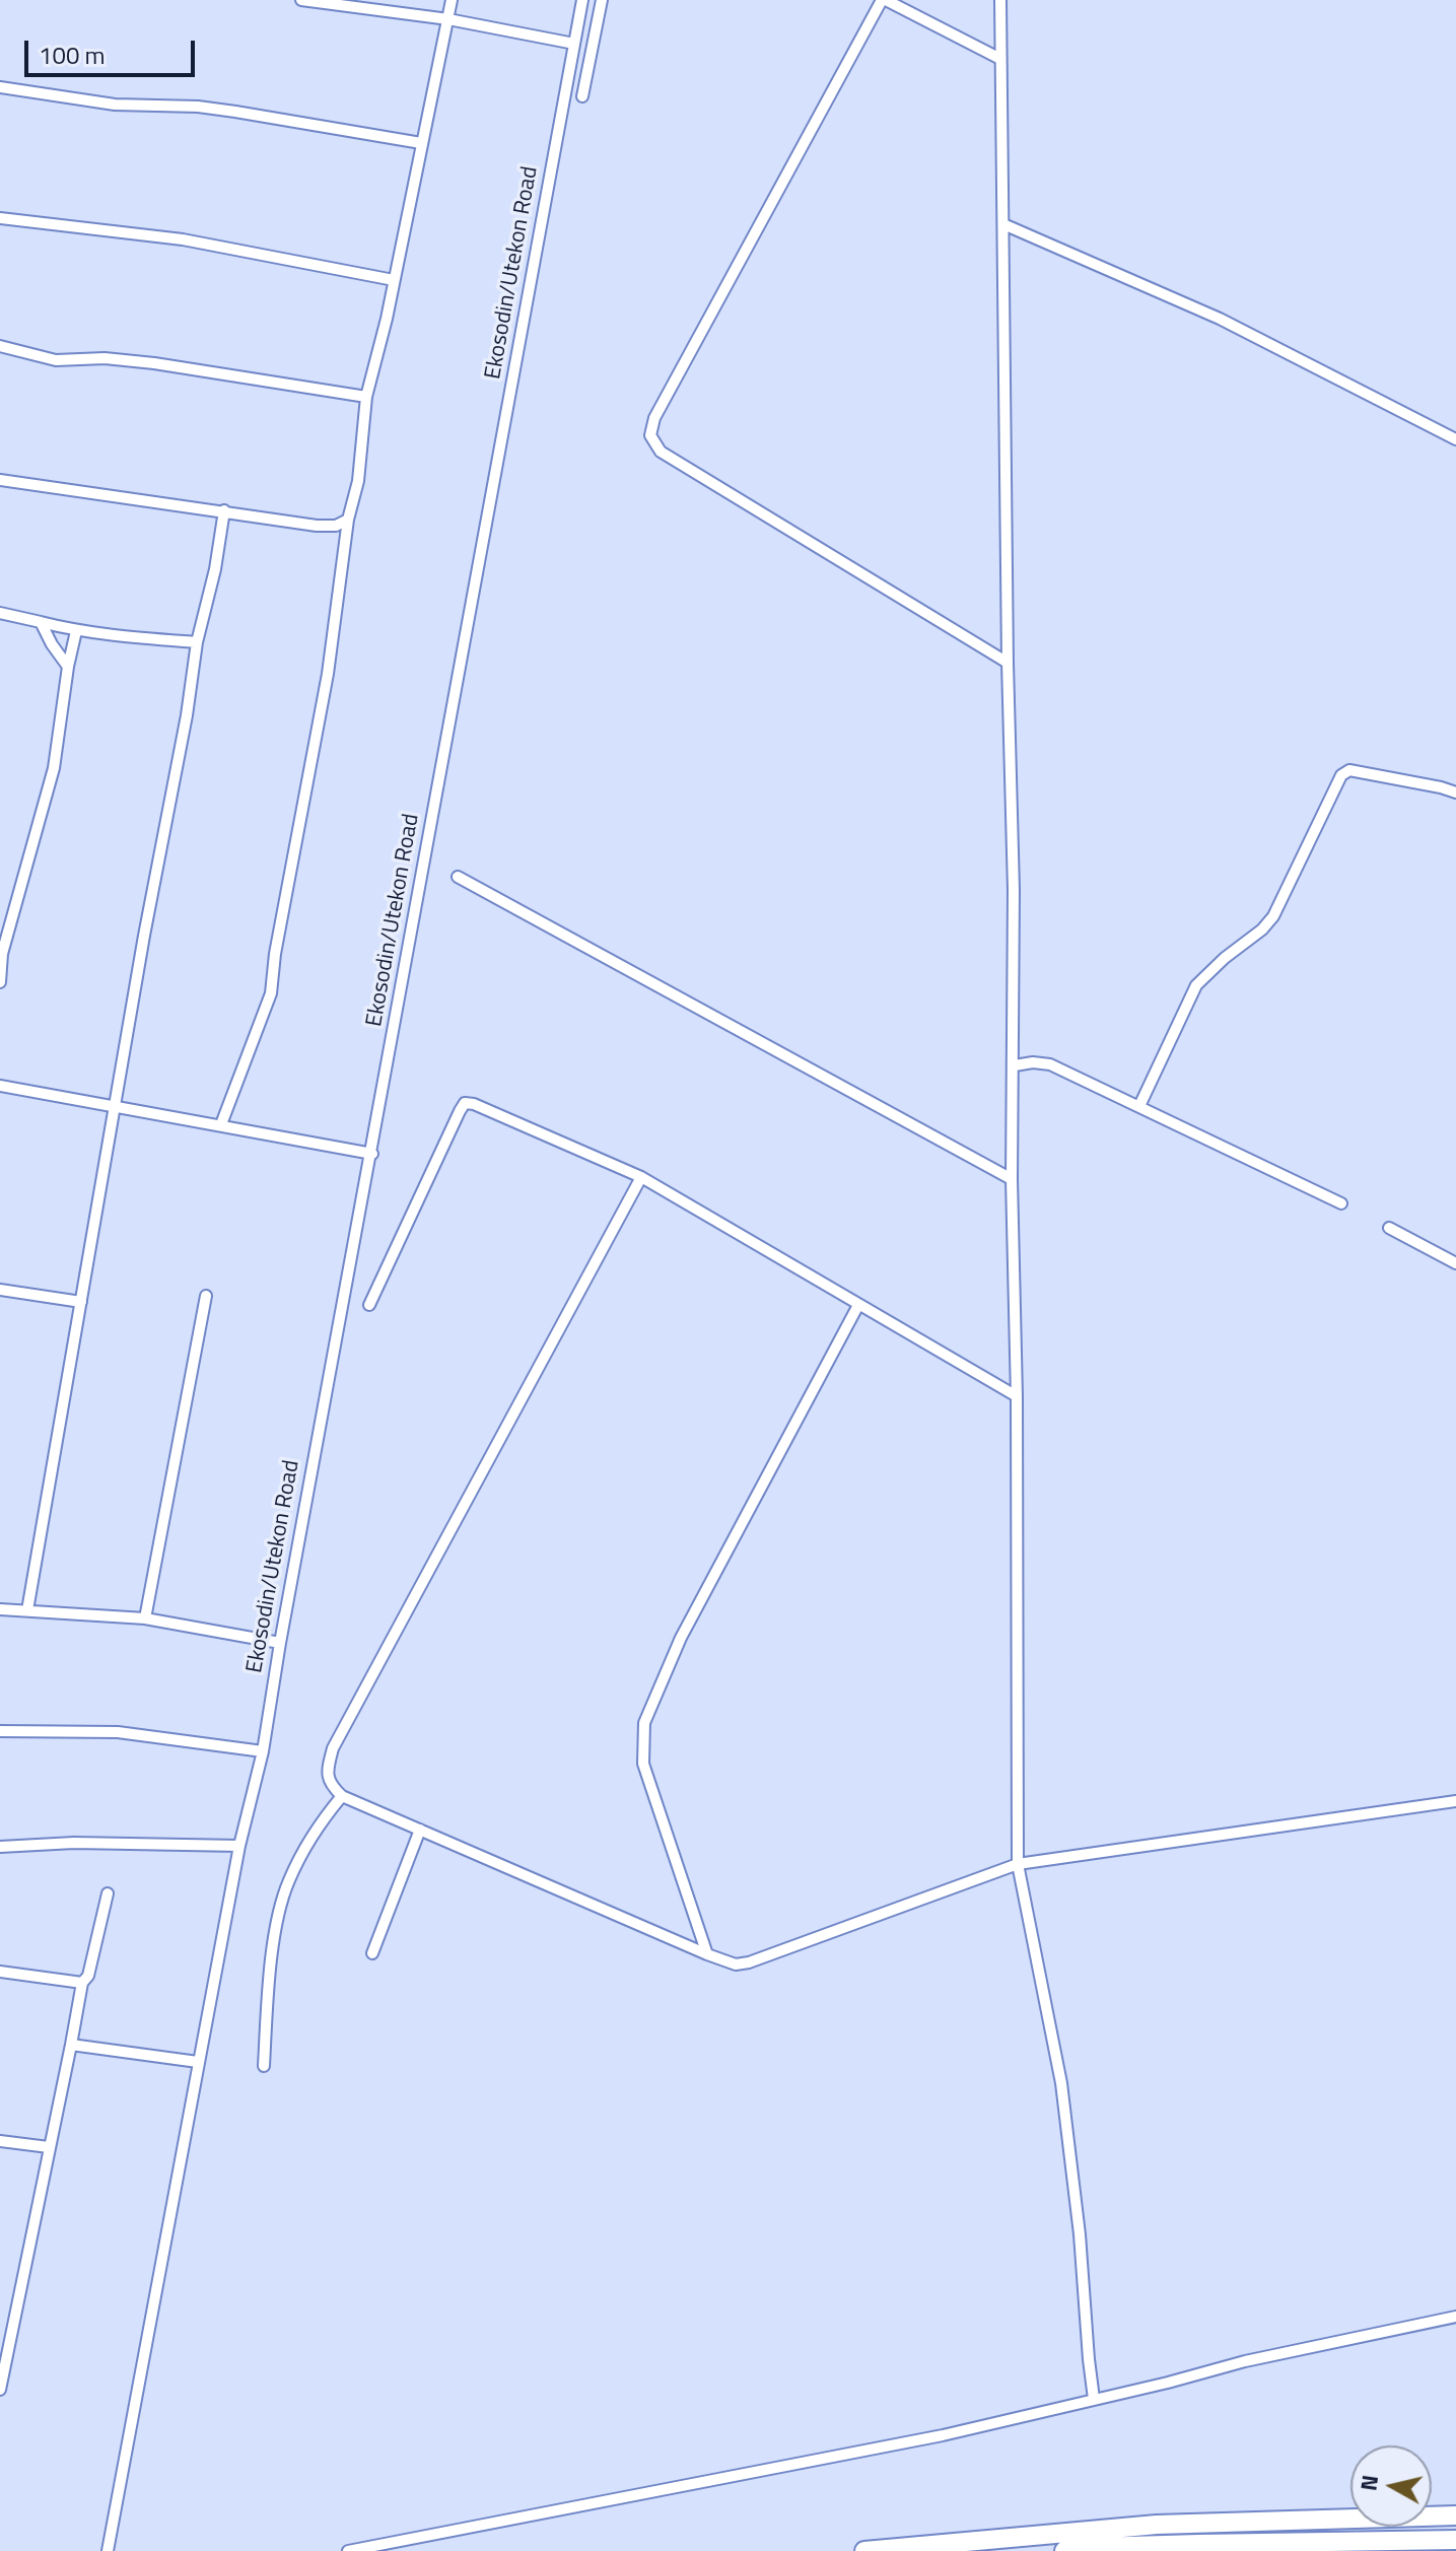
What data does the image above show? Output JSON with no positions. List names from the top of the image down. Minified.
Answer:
{"streets":{"street":["Ekosodin/Utekon Road"]},"scale_bar":"100 m","north":"left"}
